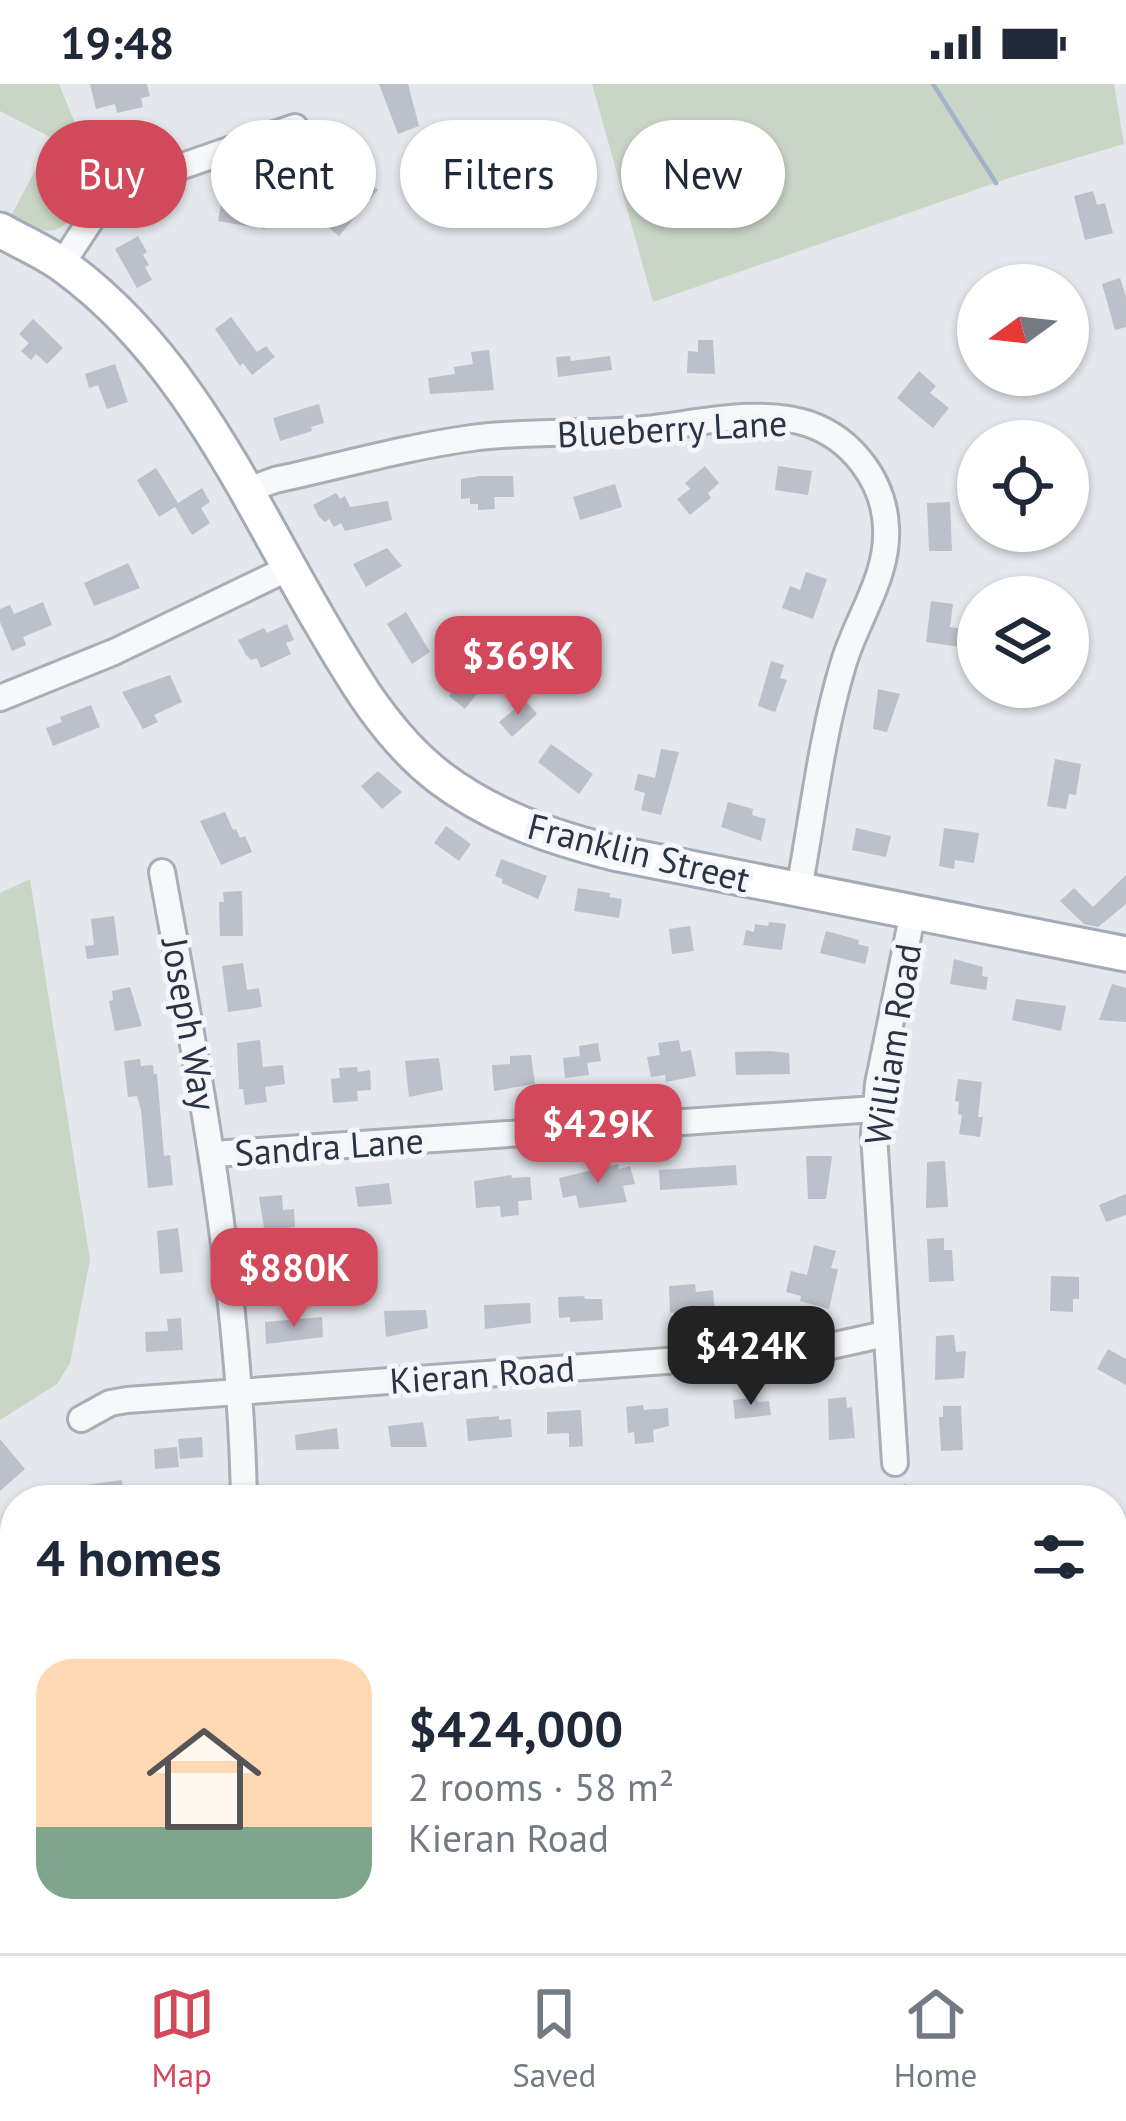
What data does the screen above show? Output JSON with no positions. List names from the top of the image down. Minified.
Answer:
{"streets":{"main road":["Franklin Street"],"street":["Blueberry Lane","Joseph Way","William Road","Sandra Lane","Kieran Road"]},"crossings":[["Blueberry Lane","Franklin Street"],["Franklin Street","William Road"],["Joseph Way","Sandra Lane"],["Joseph Way","Kieran Road"],["William Road","Sandra Lane"],["William Road","Kieran Road"]],"north":"left","page":{"status":"19:48","chip":["Buy","Rent","Filters","New"],"price":["$369K","$429K","$880K","$424K"],"heading":"4 homes","list":[{"name":"$424,000","note":"2 rooms · 58 m² · Kieran Road"}],"tabs":["Map","Saved","Home"]}}
